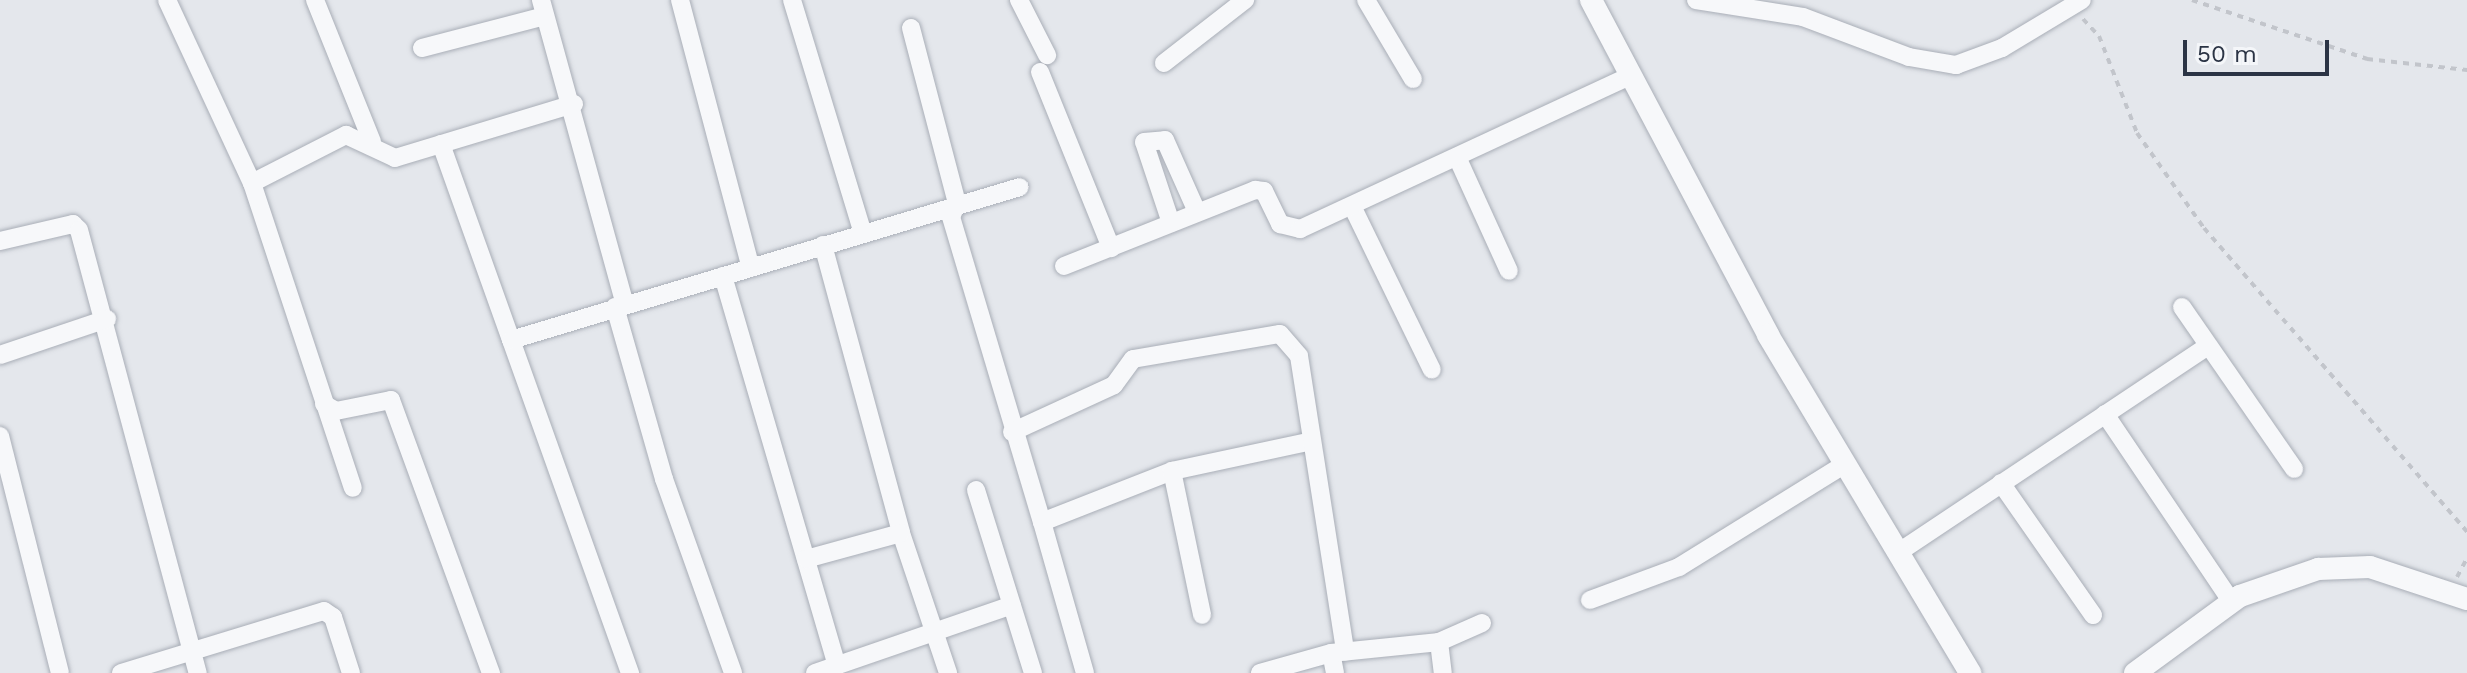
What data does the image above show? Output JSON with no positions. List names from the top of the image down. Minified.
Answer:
{"scale_bar":"50 m"}
